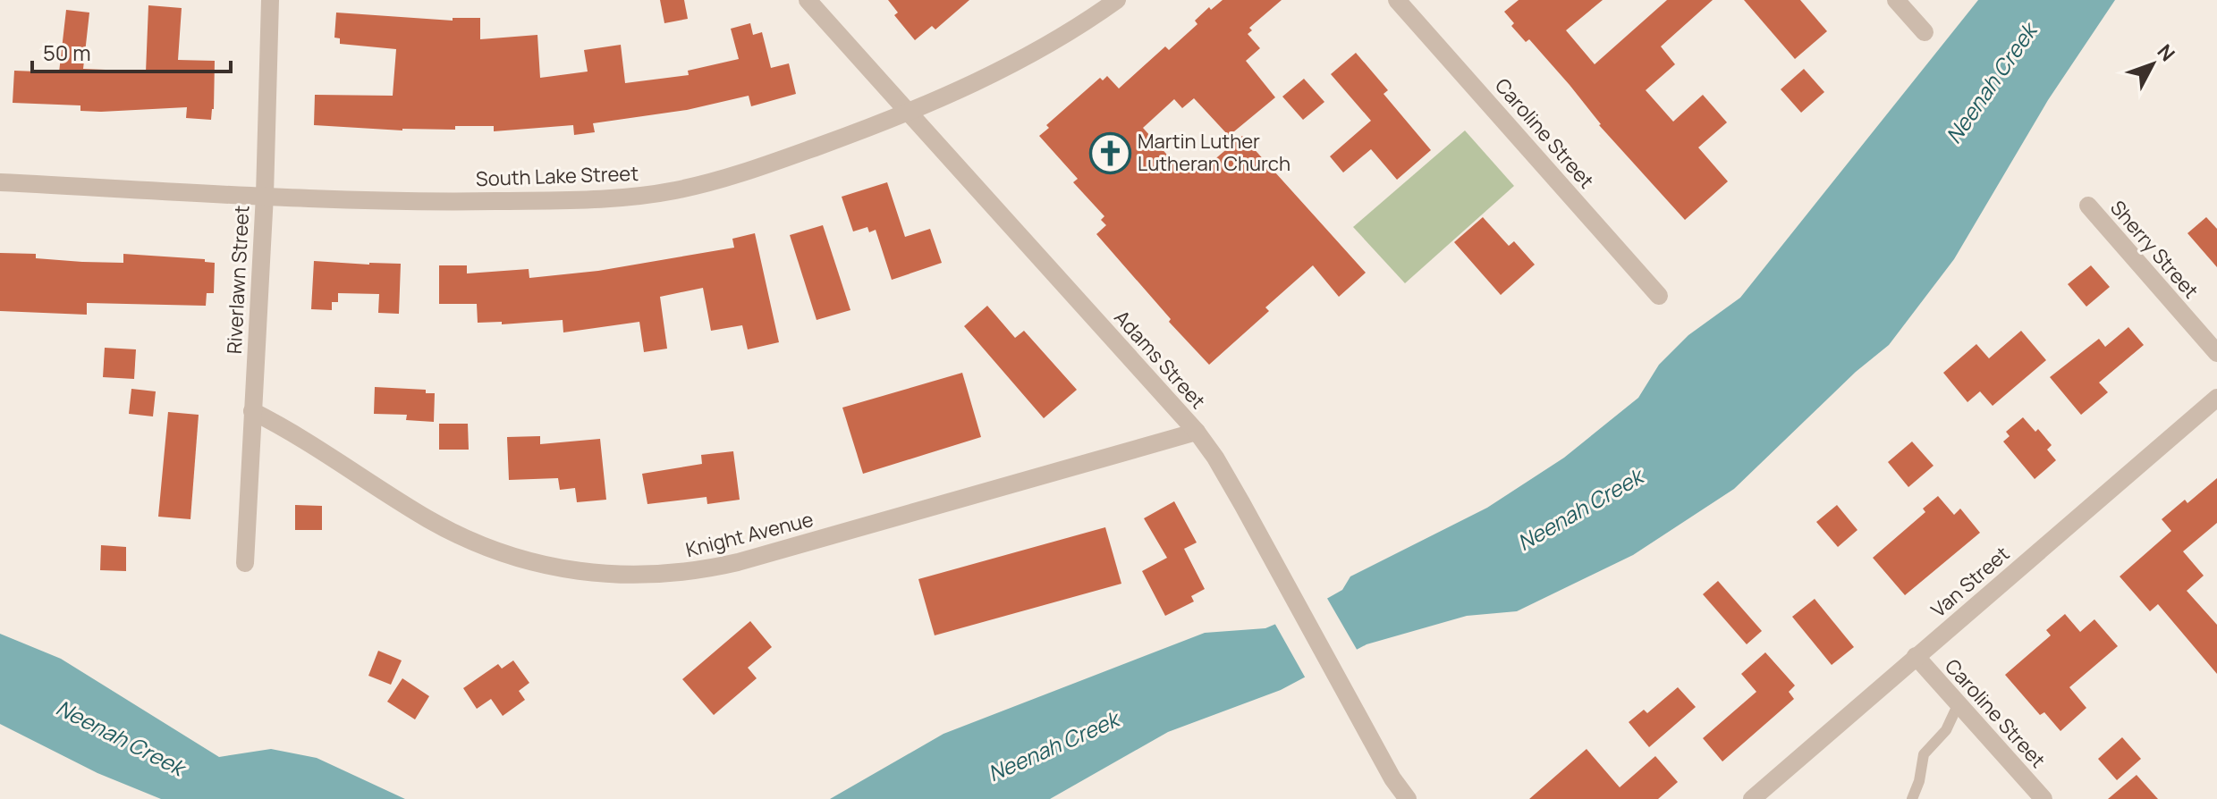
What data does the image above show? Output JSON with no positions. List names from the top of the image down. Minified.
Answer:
{"streets":{"street":["Caroline Street","South Lake Street","Sherry Street","Riverlawn Street","Adams Street","Knight Avenue","Van Street"]},"crossings":[["Caroline Street","Van Street"],["South Lake Street","Riverlawn Street"],["South Lake Street","Adams Street"],["Riverlawn Street","Knight Avenue"],["Adams Street","Knight Avenue"]],"water":["Neenah Creek"],"places":{"church":["Martin Luther Lutheran Church"]},"scale_bar":"50 m","north":"top right"}
